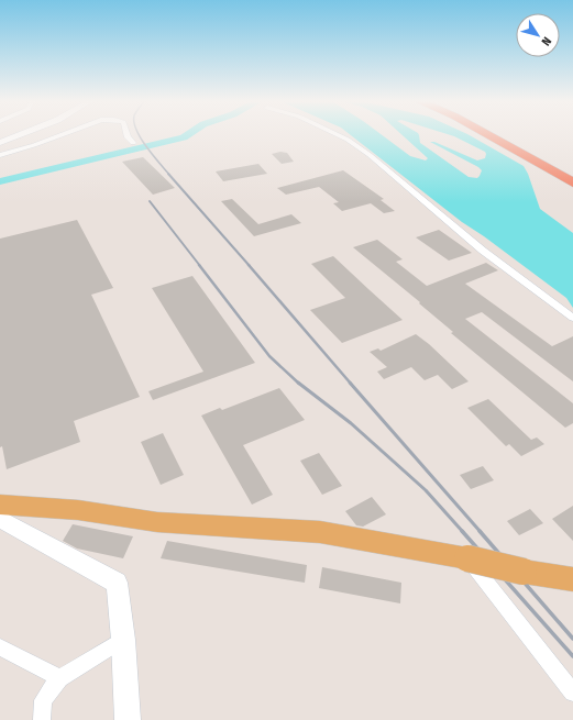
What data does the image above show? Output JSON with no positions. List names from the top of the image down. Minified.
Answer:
{"north":"bottom right"}
